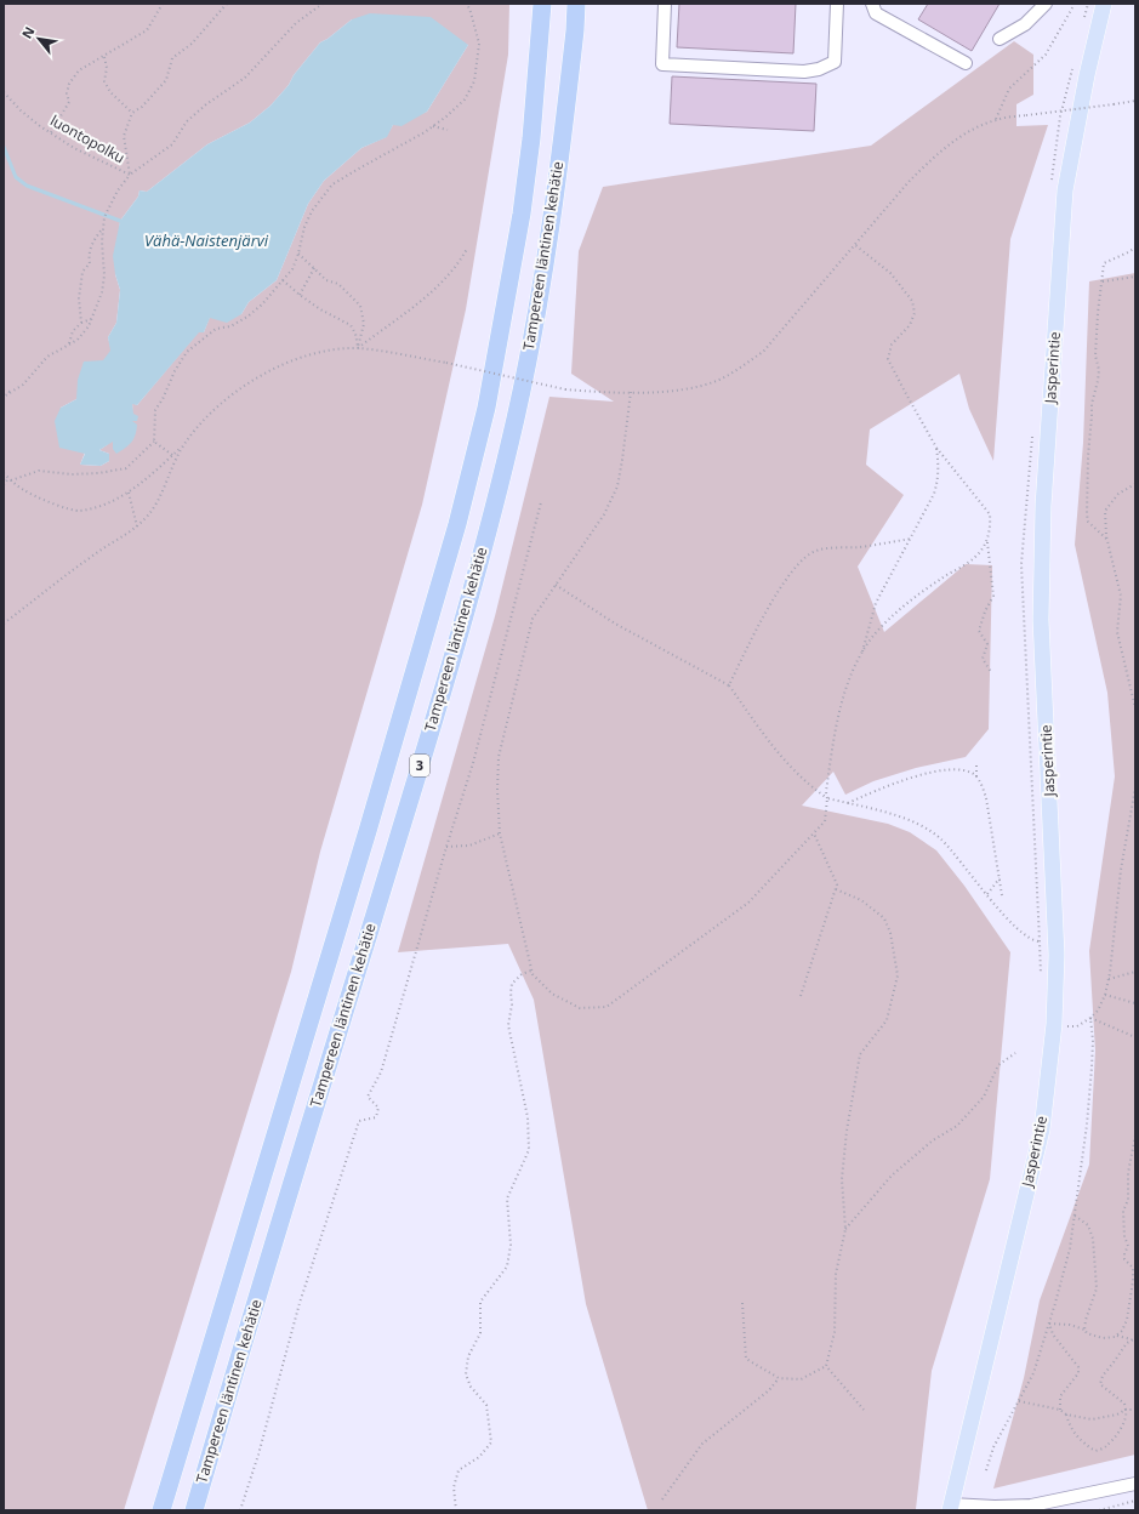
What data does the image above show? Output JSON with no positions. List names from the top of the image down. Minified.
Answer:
{"streets":{"highway":["Tampereen läntinen kehätie","3"],"main road":["Jasperintie"],"path":["luontopolku"]},"water":["Vähä-Naistenjärvi"],"north":"top left"}
